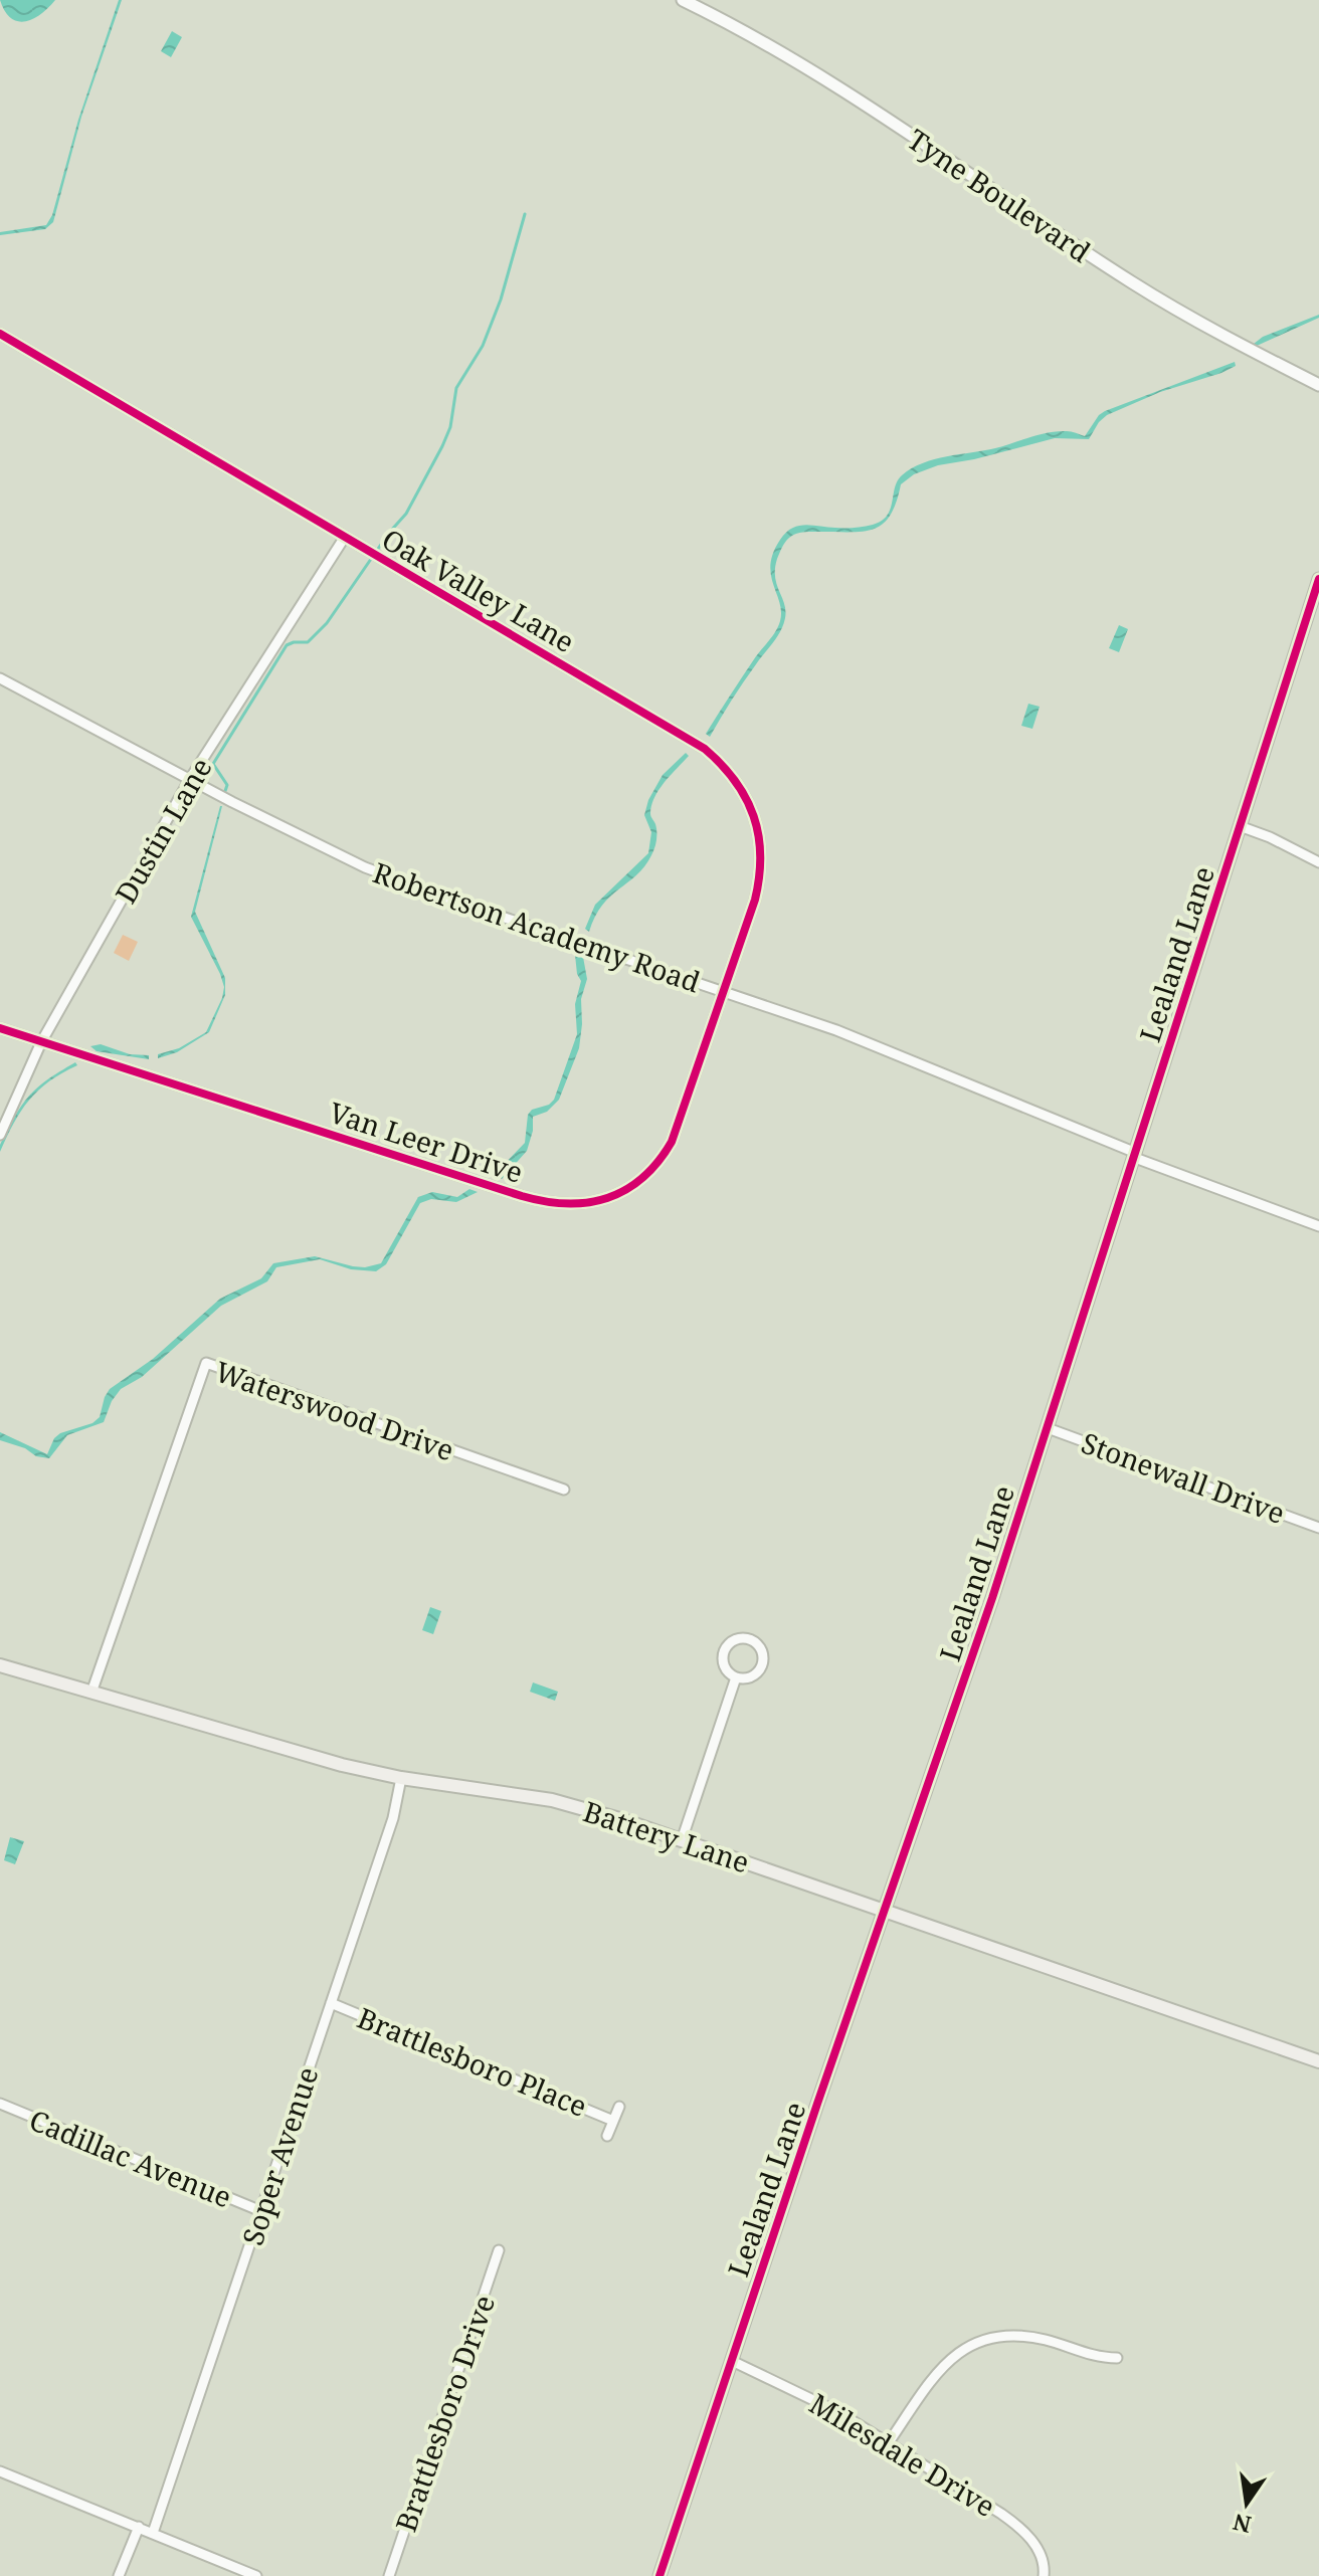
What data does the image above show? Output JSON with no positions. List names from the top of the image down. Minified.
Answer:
{"streets":{"main road":["Battery Lane"],"street":["Tyne Boulevard","Oak Valley Lane","Dustin Lane","Robertson Academy Road","Lealand Lane","Van Leer Drive","Waterswood Drive","Stonewall Drive","Brattlesboro Place","Soper Avenue","Cadillac Avenue","Brattlesboro Drive","Milesdale Drive"]},"crossings":[["Oak Valley Lane","Dustin Lane"],["Oak Valley Lane","Robertson Academy Road"],["Oak Valley Lane","Van Leer Drive"],["Dustin Lane","Robertson Academy Road"],["Dustin Lane","Van Leer Drive"],["Robertson Academy Road","Lealand Lane"],["Robertson Academy Road","Van Leer Drive"],["Lealand Lane","Stonewall Drive"],["Lealand Lane","Battery Lane"],["Lealand Lane","Milesdale Drive"],["Waterswood Drive","Battery Lane"],["Battery Lane","Soper Avenue"],["Brattlesboro Place","Soper Avenue"],["Soper Avenue","Cadillac Avenue"]],"north":"bottom"}
